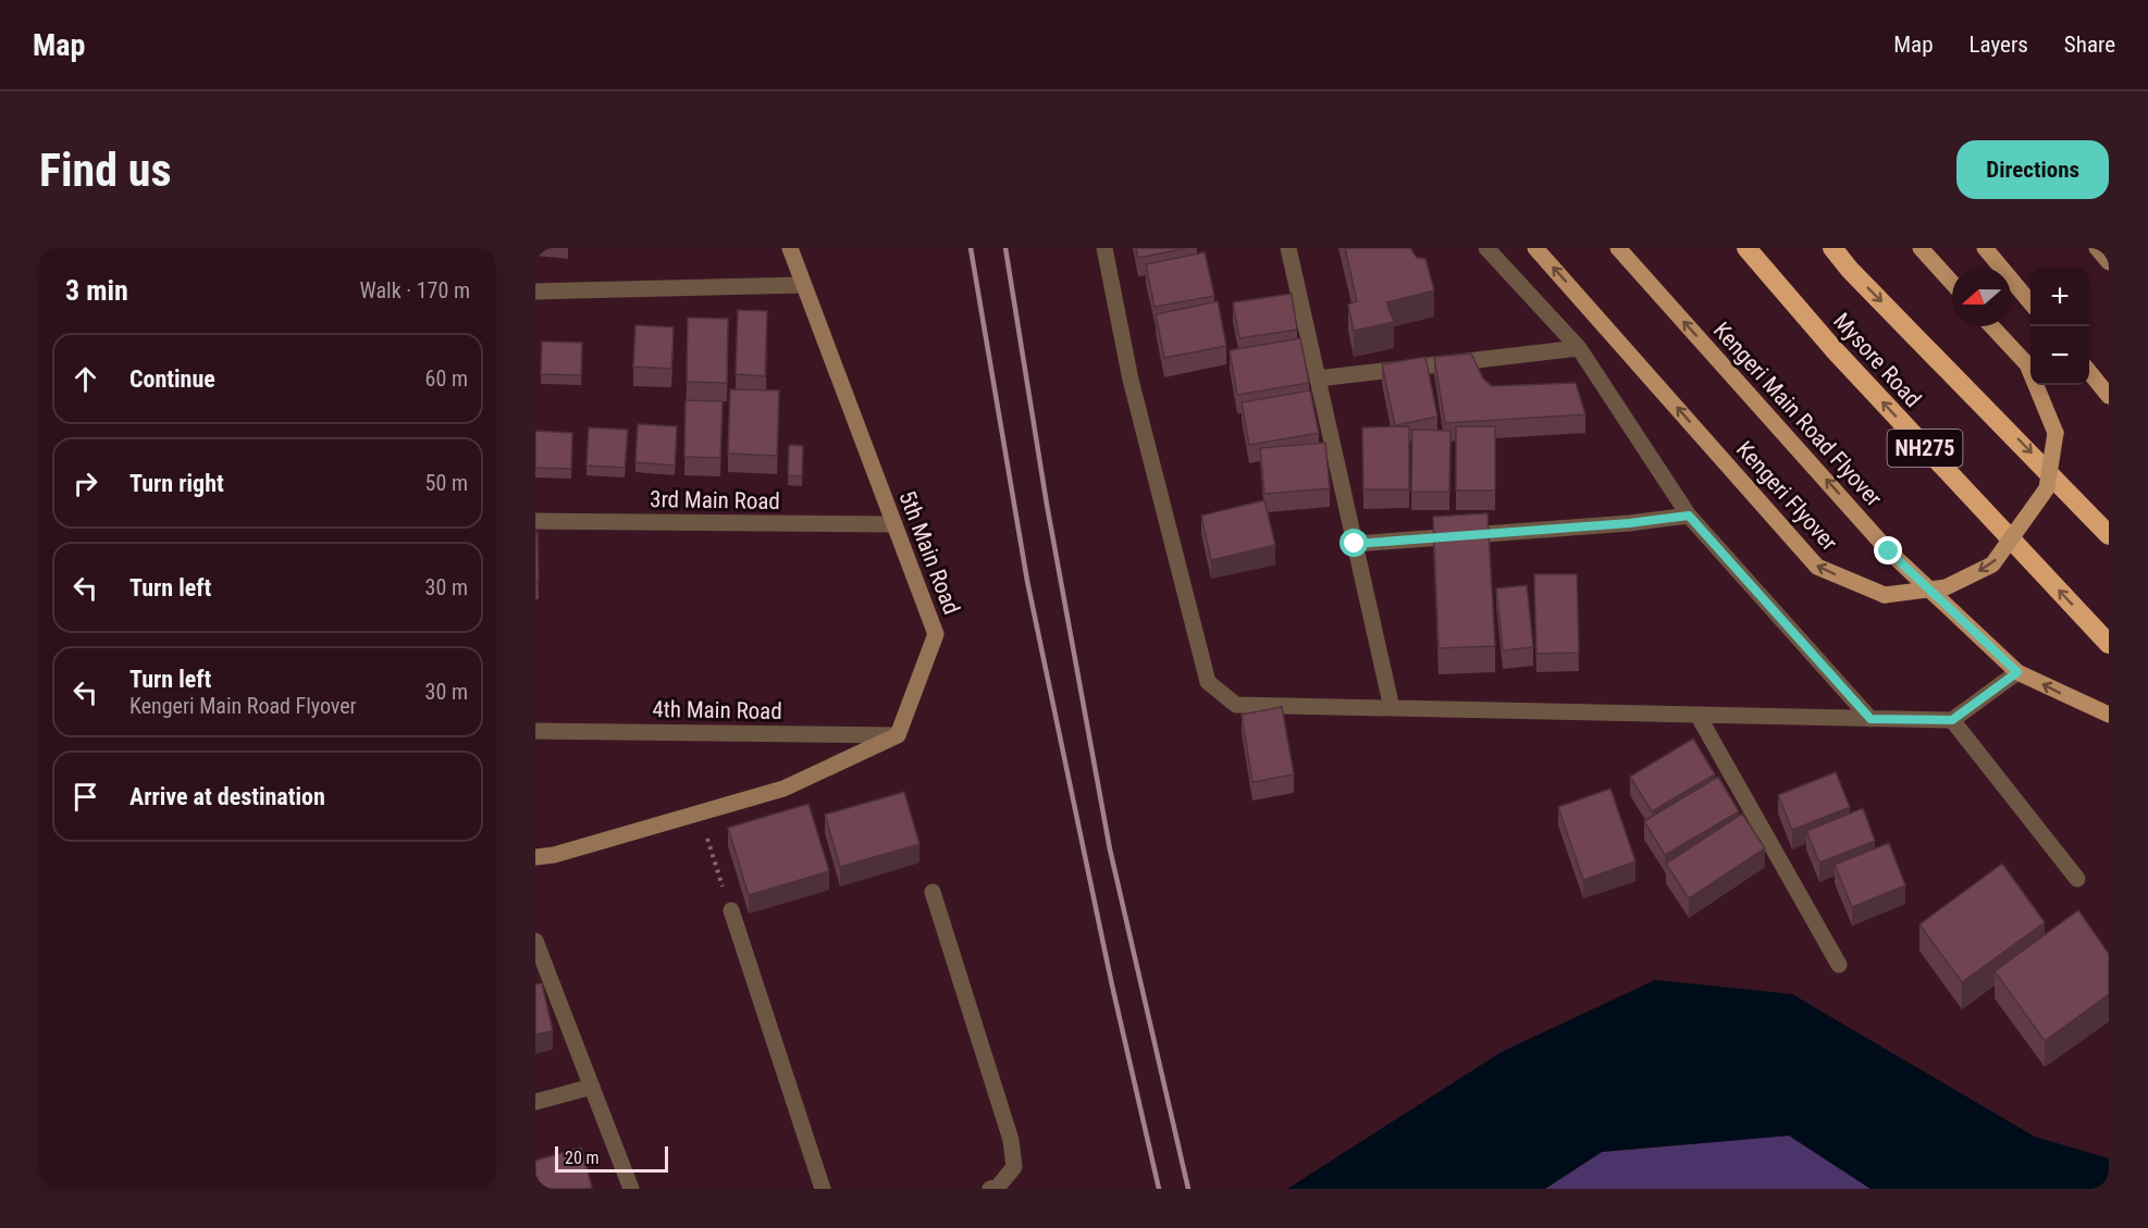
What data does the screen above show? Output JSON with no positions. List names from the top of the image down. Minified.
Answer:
{"streets":{"highway":["Mysore Road","NH275"],"main road":["Kengeri Main Road Flyover","Kengeri Flyover"],"street":["3rd Main Road","5th Main Road","4th Main Road"]},"crossings":[["3rd Main Road","5th Main Road"],["5th Main Road","4th Main Road"]],"one_way":["Kengeri Main Road Flyover"],"scale_bar":"20 m","north":"left","page":{"header":"Map","nav":["Map","Layers","Share"],"buttons":"Directions","title":"Find us","heading":["3 min","Walk · 170 m"],"map_buttons":["+","−"],"list":[["Continue","60 m"],["Turn right","50 m"],["Turn left","30 m"],["Turn left","Kengeri Main Road Flyover","30 m"],"Arrive at destination"],"scale":"20 m"}}
